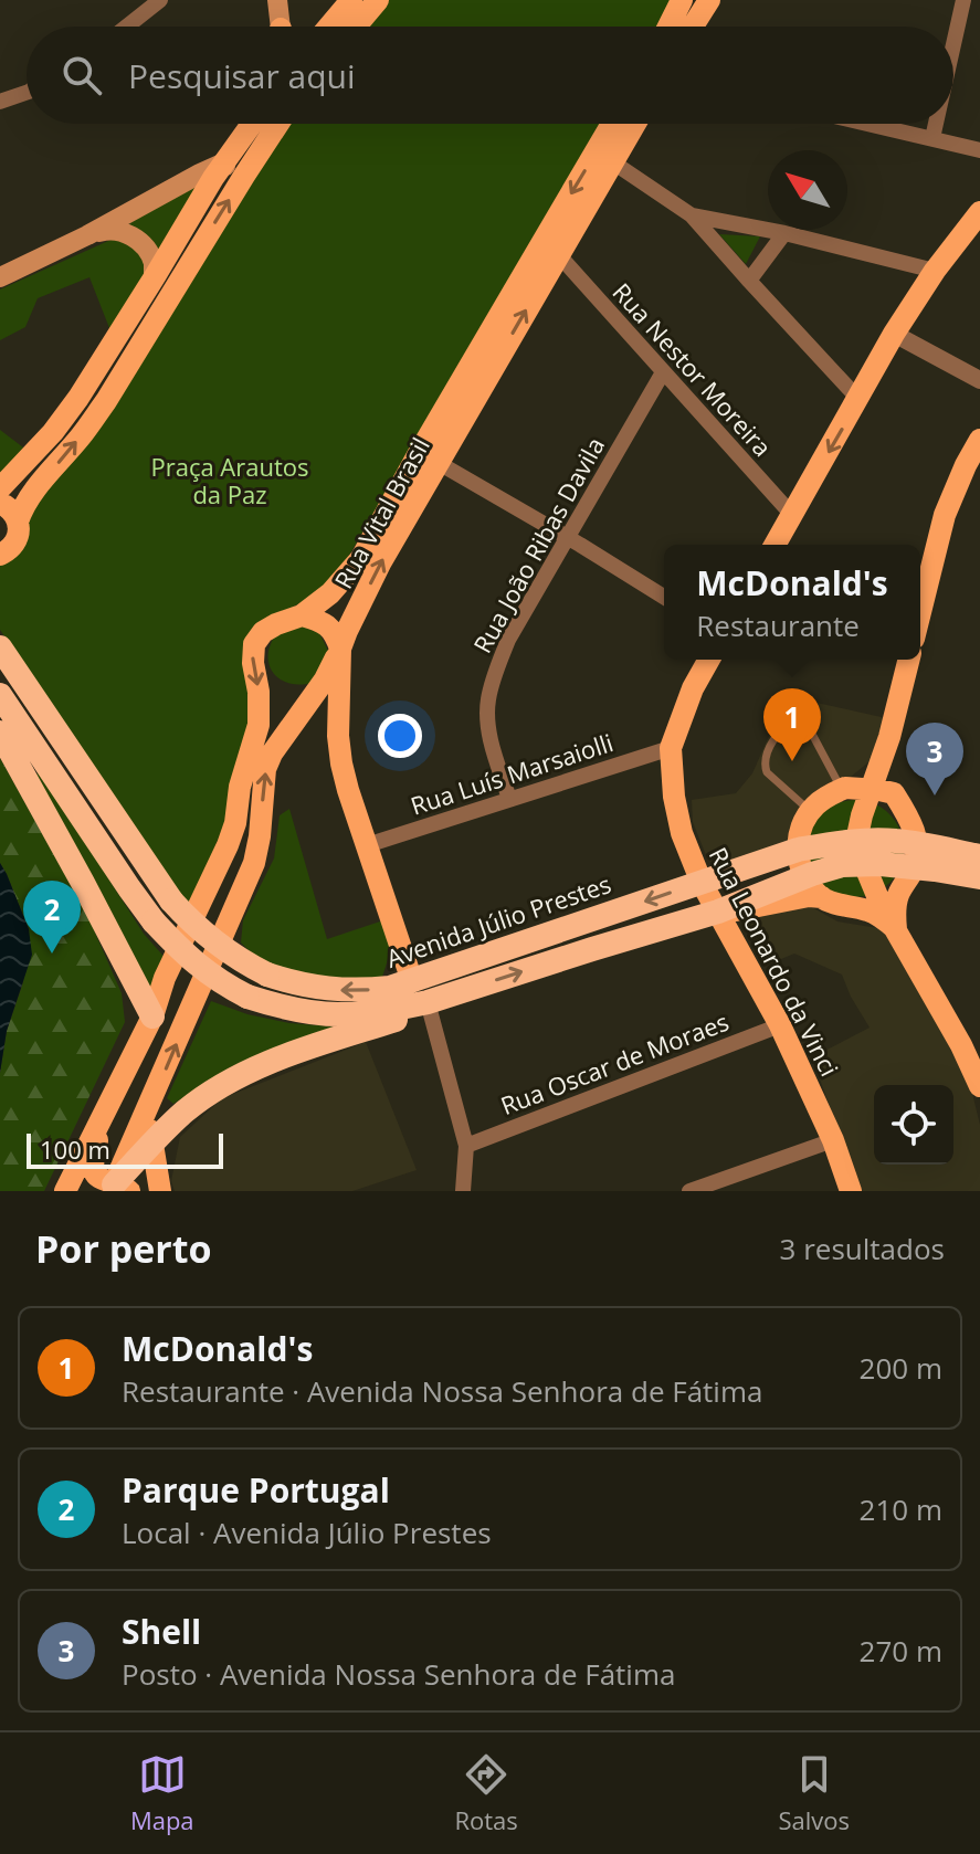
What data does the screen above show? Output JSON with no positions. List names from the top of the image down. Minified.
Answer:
{"streets":{"highway":["Avenida Júlio Prestes"],"main road":["Rua Vital Brasil","Rua Leonardo da Vinci"],"street":["Rua Nestor Moreira","Rua João Ribas Davila","Rua Luís Marsaiolli","Rua Oscar de Moraes"]},"crossings":[["Rua Nestor Moreira","Rua Vital Brasil"],["Rua Nestor Moreira","Rua João Ribas Davila"],["Rua Vital Brasil","Rua Luís Marsaiolli"],["Rua Vital Brasil","Avenida Júlio Prestes"],["Rua João Ribas Davila","Rua Luís Marsaiolli"],["Rua Luís Marsaiolli","Rua Leonardo da Vinci"],["Avenida Júlio Prestes","Rua Leonardo da Vinci"],["Rua Leonardo da Vinci","Rua Oscar de Moraes"]],"parks":["Praça Arautos da Paz"],"scale_bar":"100 m","north":"top left","page":{"search":"Pesquisar aqui","popup":["McDonald's","Restaurante"],"pins":["1","3","2"],"scale":"100 m","heading":["Por perto","3 resultados"],"list":[{"mark":"1","name":"McDonald's","note":"Restaurante · Avenida Nossa Senhora de Fátima","value":"200 m"},{"mark":"2","name":"Parque Portugal","note":"Local · Avenida Júlio Prestes","value":"210 m"},{"mark":"3","name":"Shell","note":"Posto · Avenida Nossa Senhora de Fátima","value":"270 m"}],"nav":["Mapa","Rotas","Salvos"]}}
